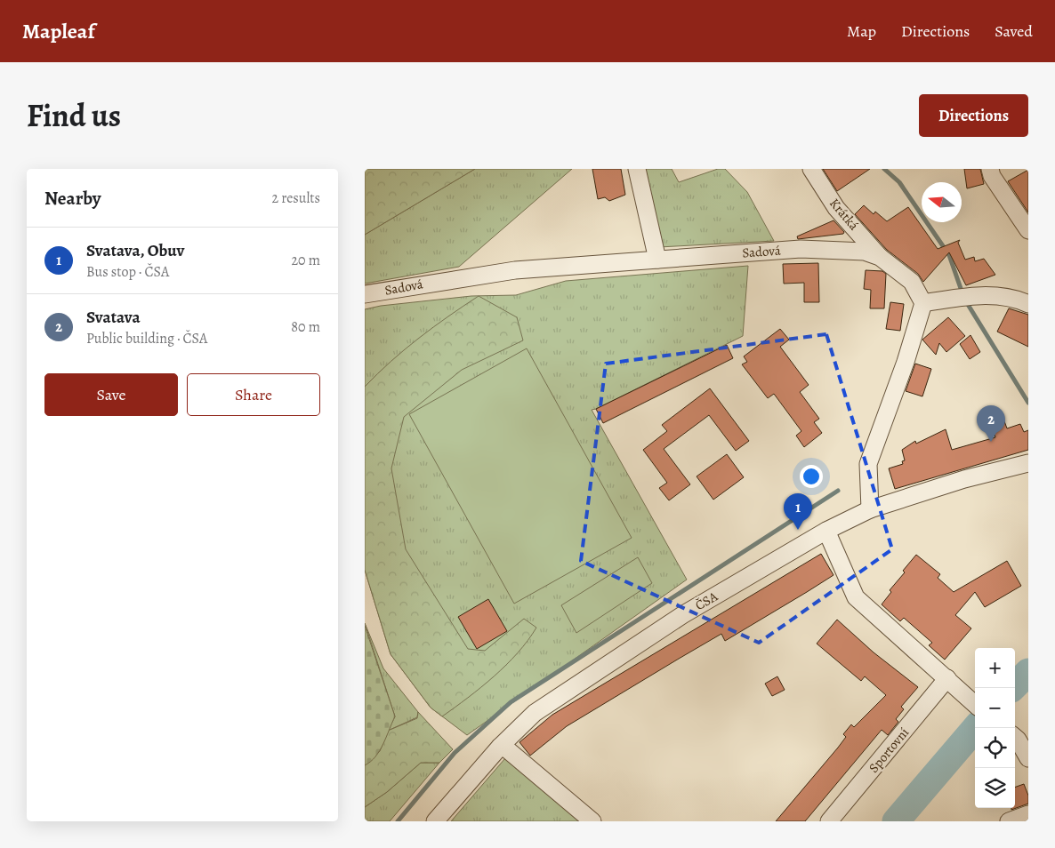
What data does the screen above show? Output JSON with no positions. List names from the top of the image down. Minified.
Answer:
{"streets":{"street":["Krátká","Sadová","ČSA","Sportovní"]},"crossings":[["Krátká","Sadová"]],"north":"left","page":{"header":"Mapleaf","nav":["Map","Directions","Saved"],"title":"Find us","buttons":["Directions",["Save","Share"]],"heading":["Nearby","2 results"],"list":[{"mark":"1","name":"Svatava, Obuv","note":"Bus stop · ČSA","value":"20 m"},{"mark":"2","name":"Svatava","note":"Public building · ČSA","value":"80 m"}],"pins":["2","1"],"map_buttons":["+","−"]}}
